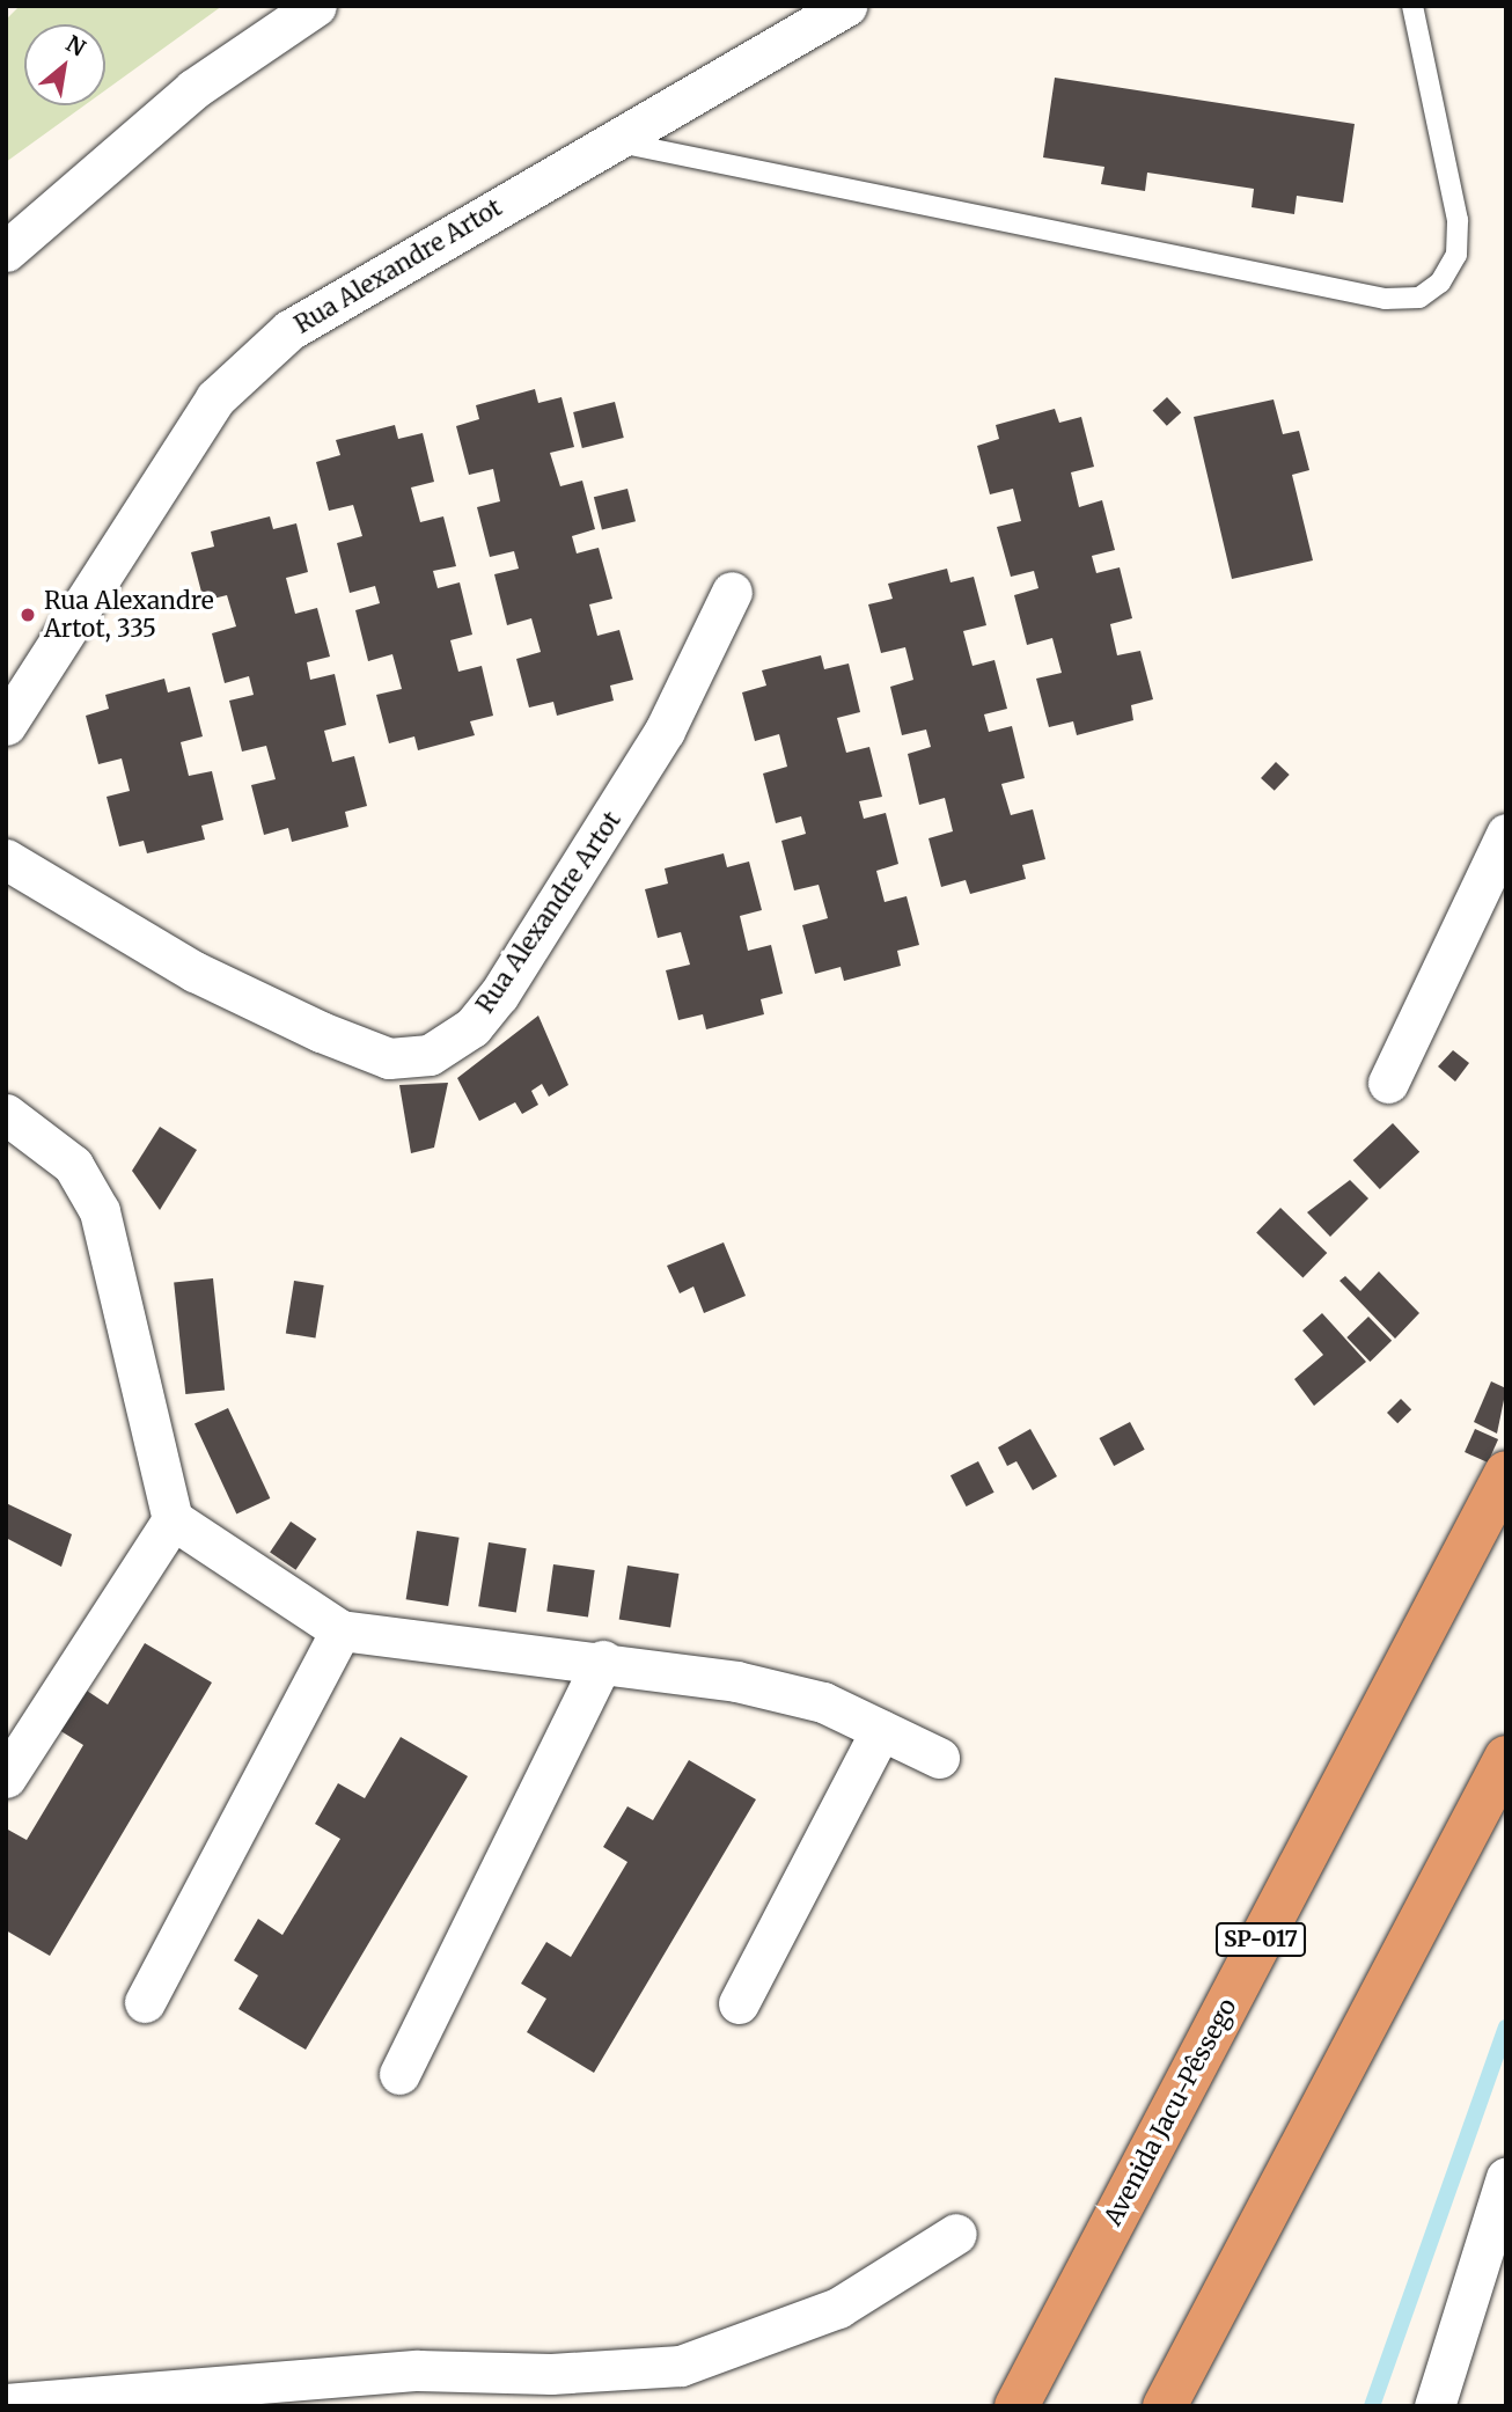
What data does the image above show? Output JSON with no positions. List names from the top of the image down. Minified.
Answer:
{"streets":{"highway":["SP-017","Avenida Jacu-Pêssego"],"street":["Rua Alexandre Artot"]},"places":["Rua Alexandre Artot, 335"],"north":"top right"}
